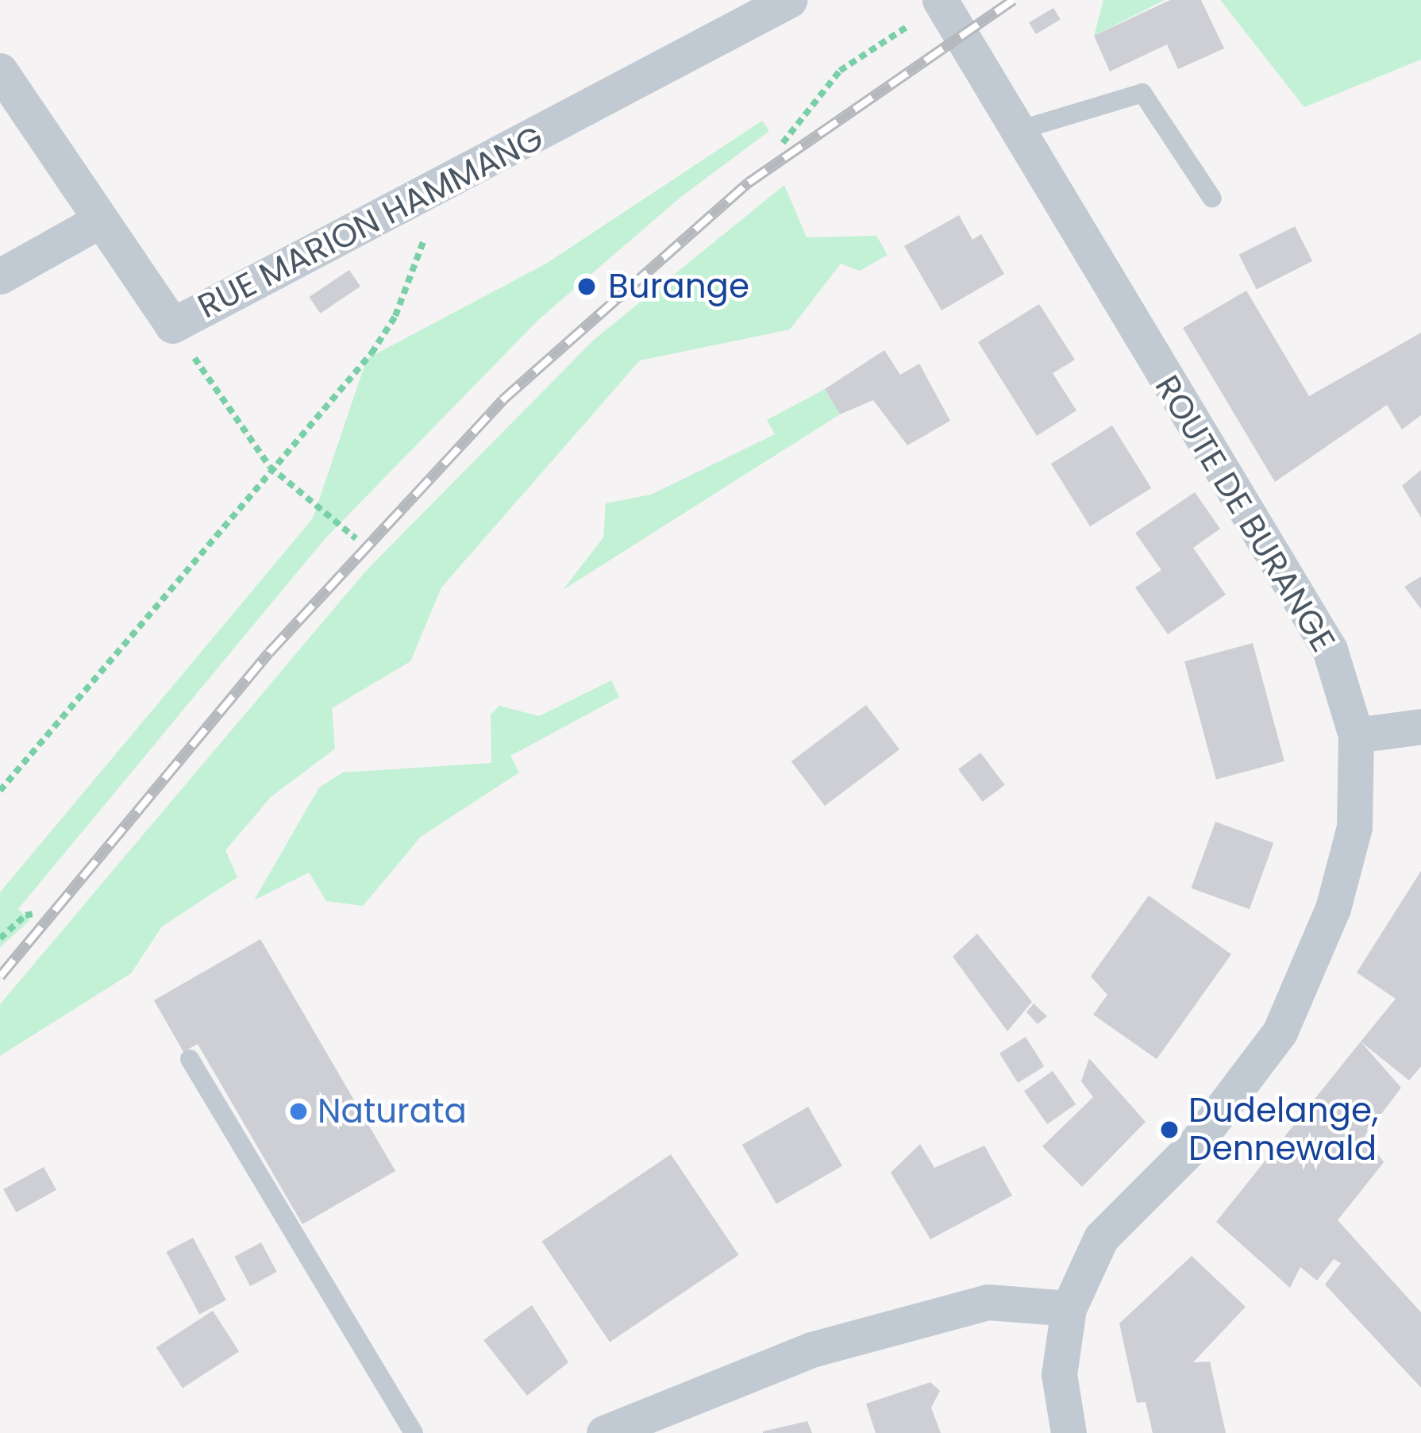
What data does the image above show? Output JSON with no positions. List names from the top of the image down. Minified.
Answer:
{"streets":{"street":["RUE MARION HAMMANG","ROUTE DE BURANGE"]},"places":["Burange","Naturata","Dudelange, Dennewald"]}
